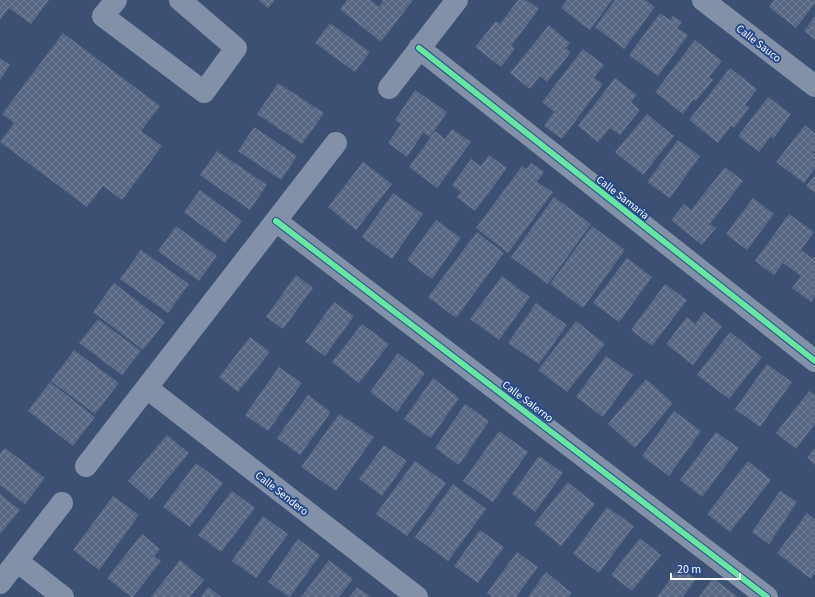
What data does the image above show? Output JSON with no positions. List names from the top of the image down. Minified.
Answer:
{"streets":{"street":["Calle Sauco","Calle Samaria","Calle Salerno","Calle Sendero"]},"scale_bar":"20 m"}
